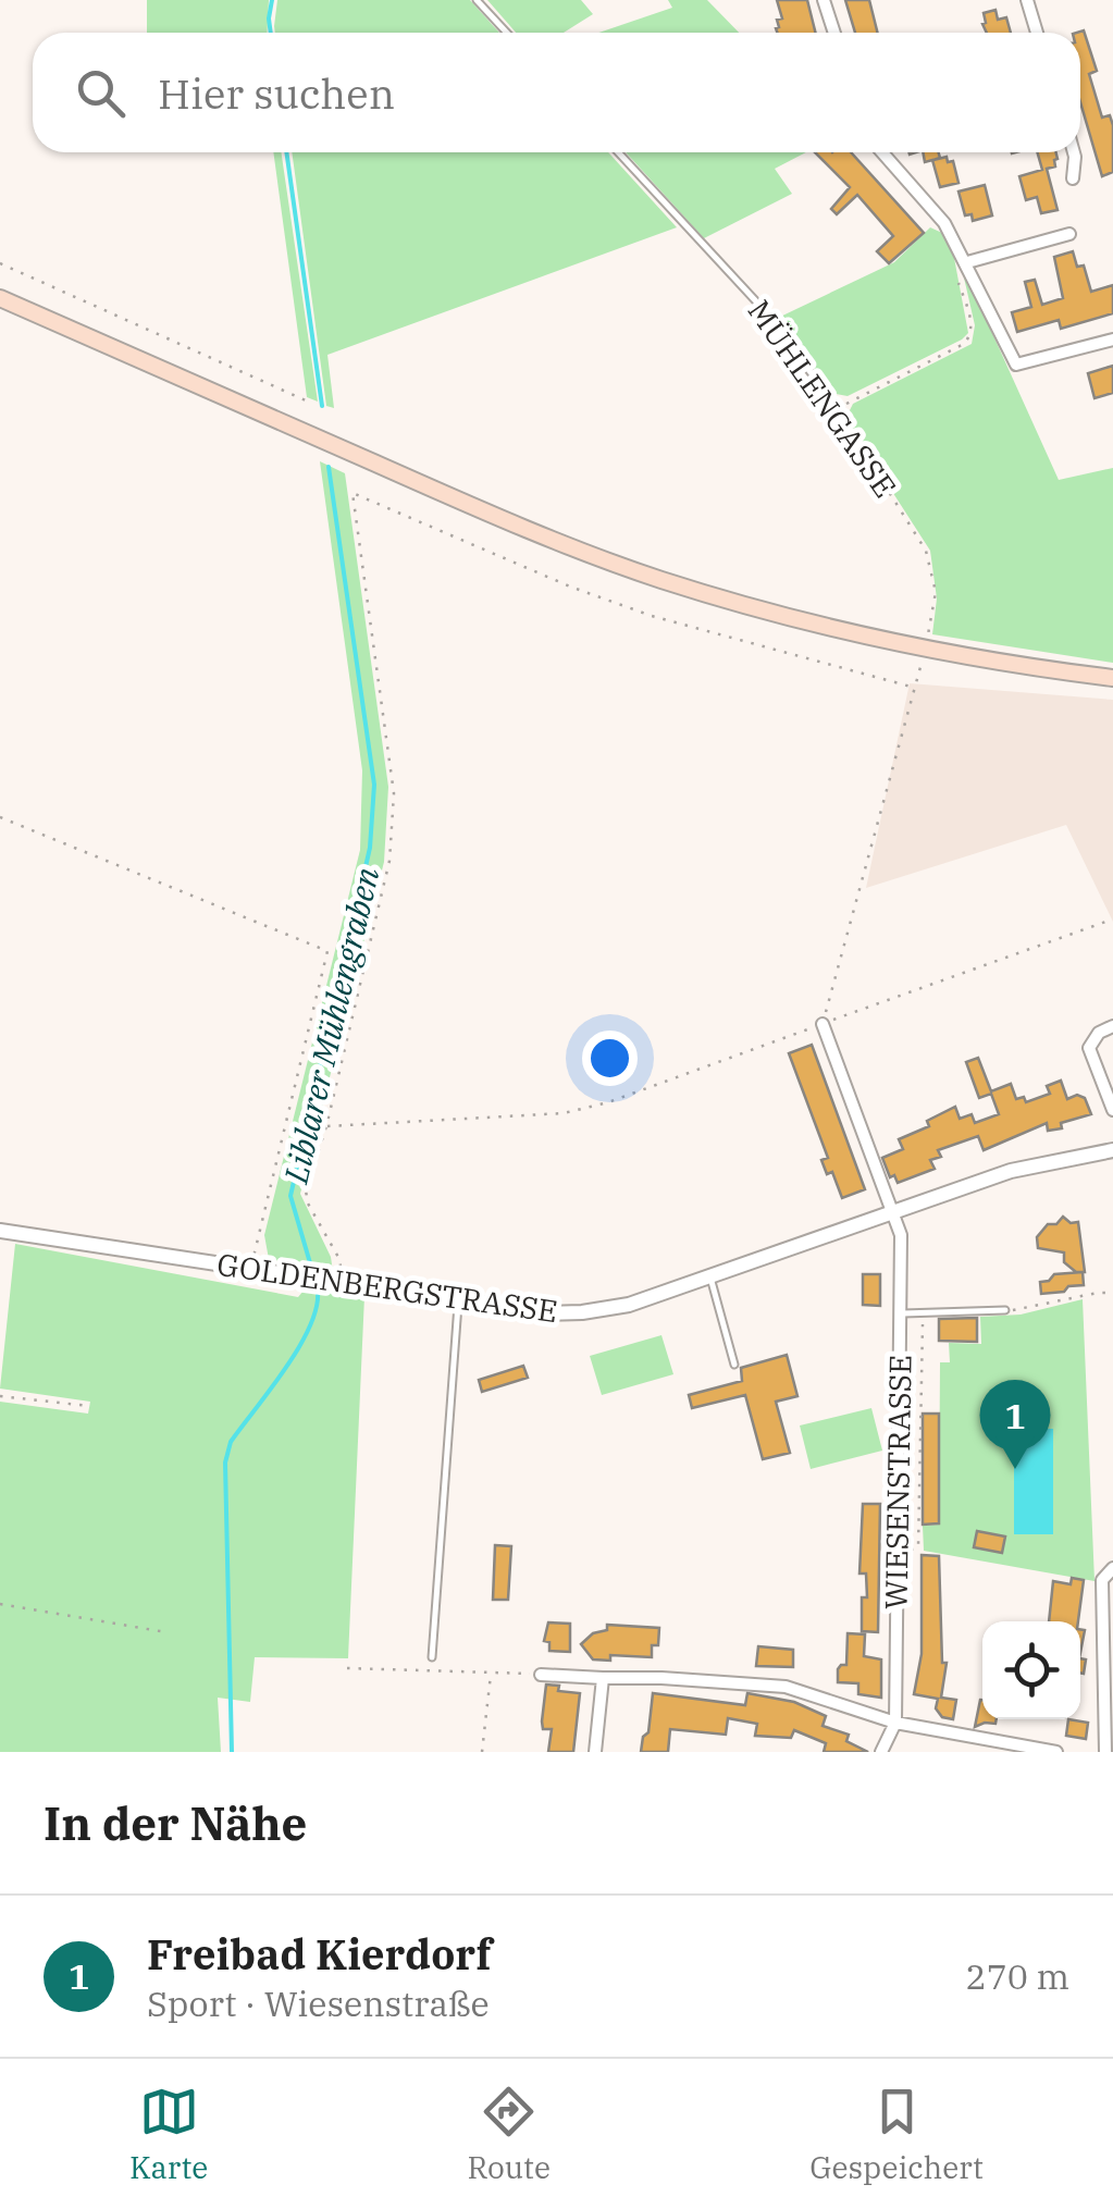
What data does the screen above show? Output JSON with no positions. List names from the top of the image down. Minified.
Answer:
{"streets":{"street":["GOLDENBERGSTRASSE","WIESENSTRASSE"],"lane":["MÜHLENGASSE"]},"crossings":[["GOLDENBERGSTRASSE","WIESENSTRASSE"]],"water":["Liblarer Mühlengraben"],"page":{"search":"Hier suchen","pins":"1","heading":"In der Nähe","list":[{"mark":"1","name":"Freibad Kierdorf","note":"Sport · Wiesenstraße","value":"270 m"}],"nav":["Karte","Route","Gespeichert"]}}
